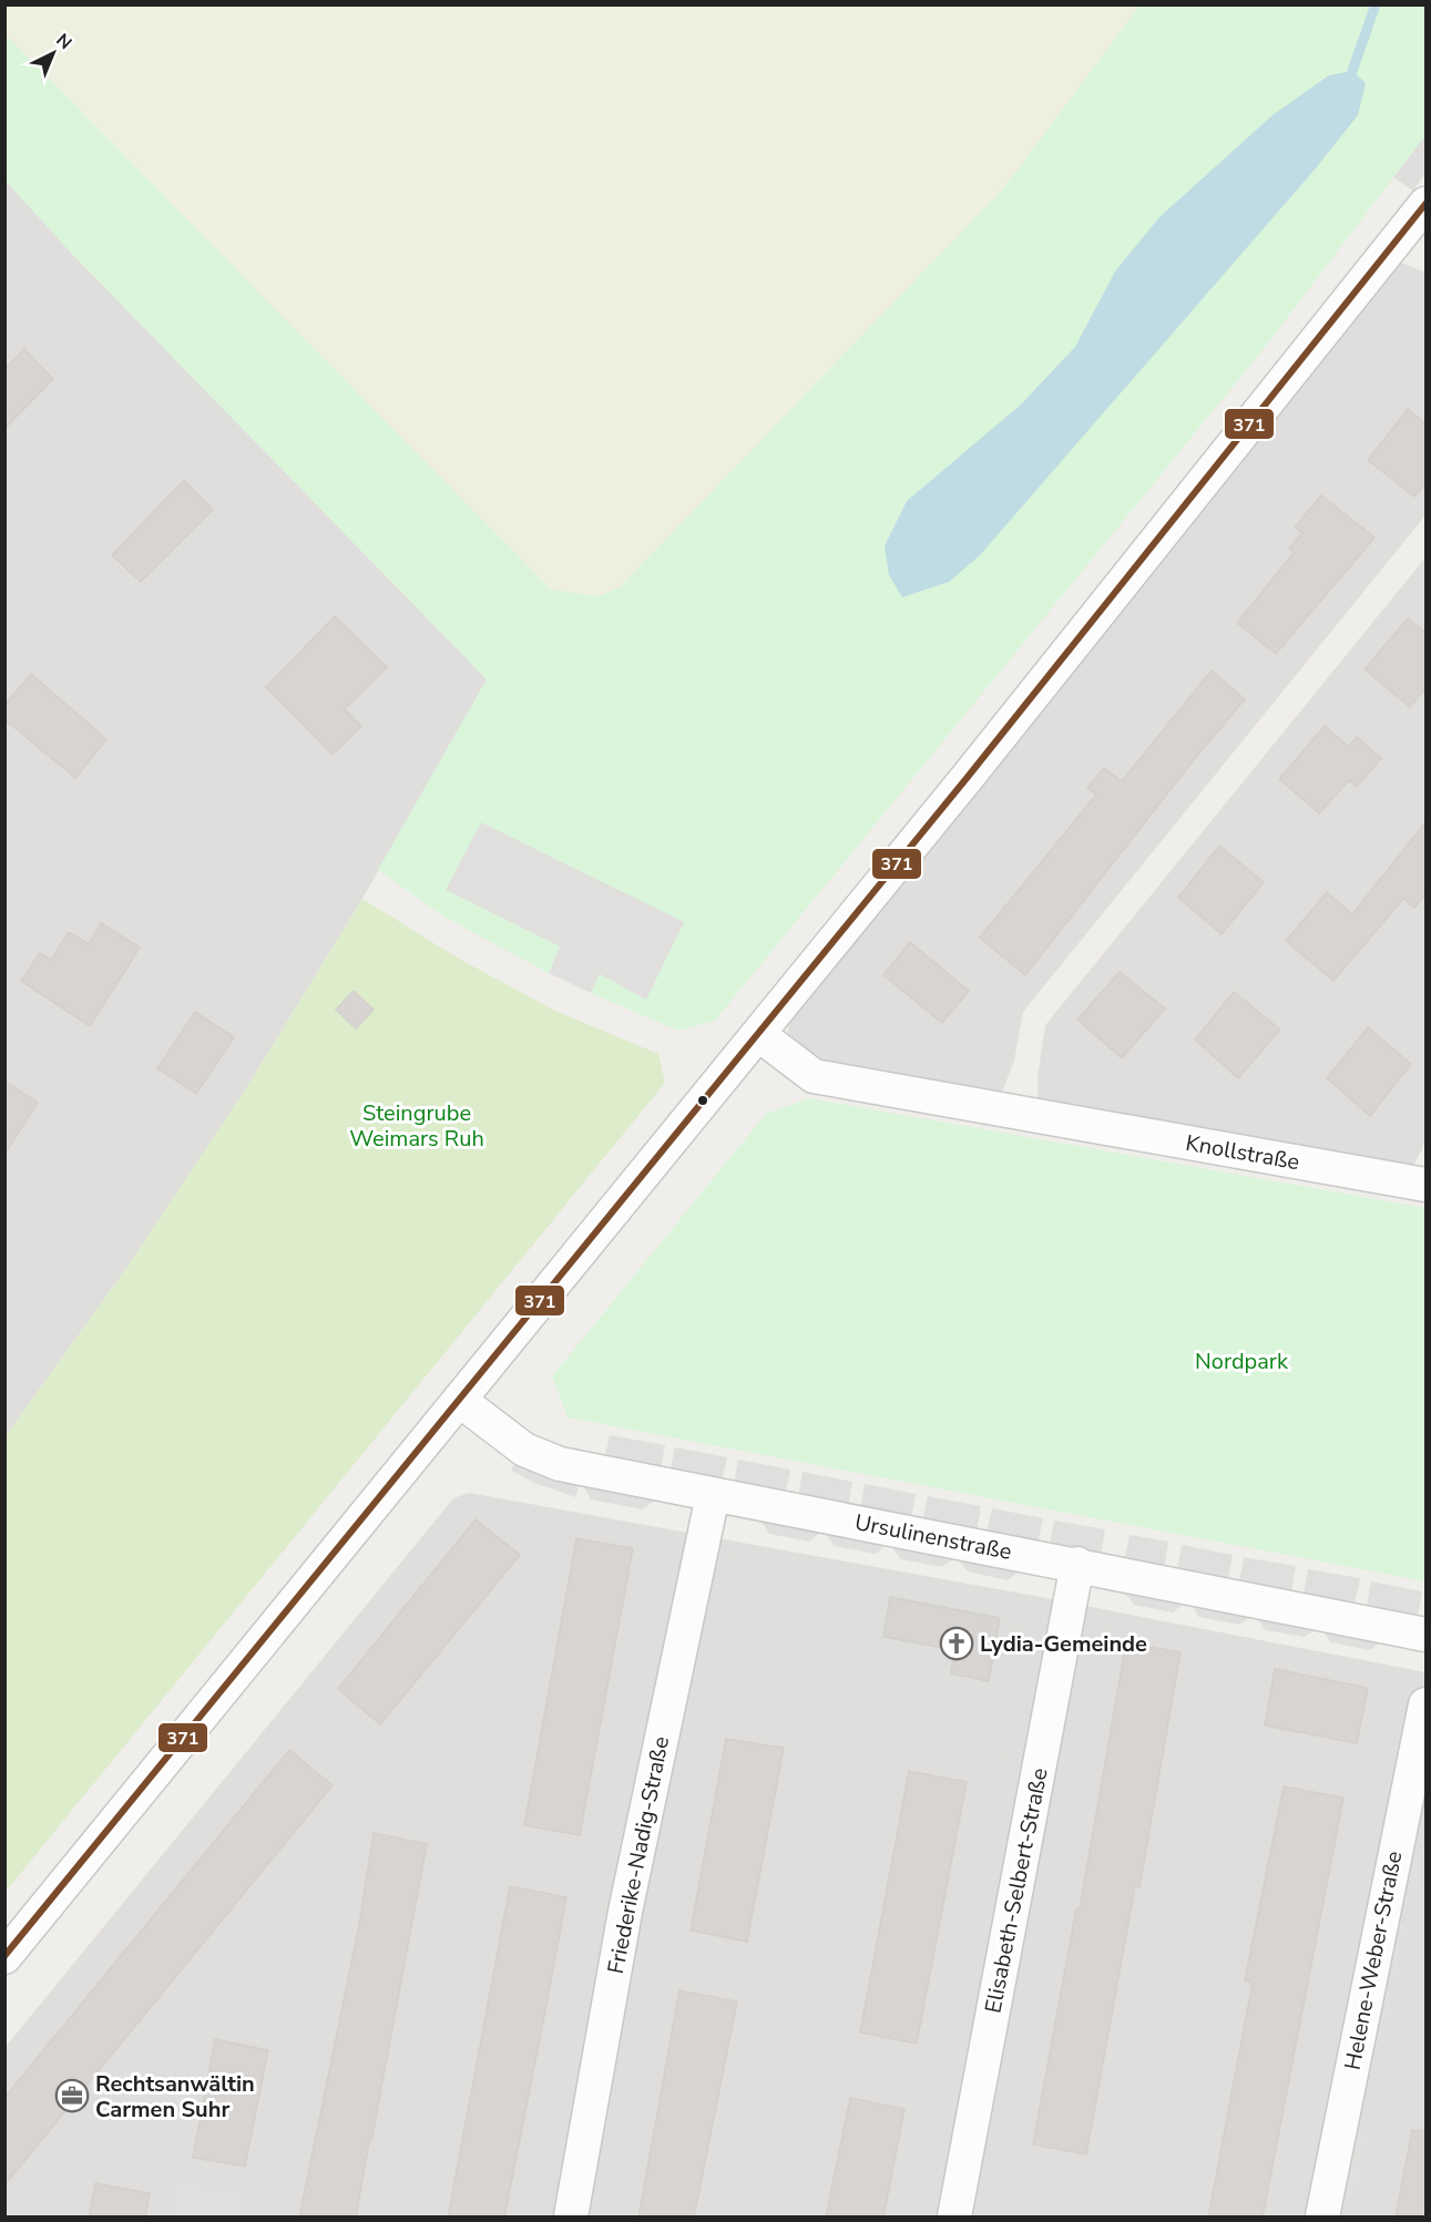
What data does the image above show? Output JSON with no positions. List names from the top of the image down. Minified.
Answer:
{"streets":{"street":["Knollstraße","Ursulinenstraße","Friederike-Nadig-Straße","Elisabeth-Selbert-Straße","Helene-Weber-Straße"]},"crossings":[["Ursulinenstraße","Friederike-Nadig-Straße"],["Ursulinenstraße","Elisabeth-Selbert-Straße"]],"parks":["Steingrube Weimars Ruh","Nordpark"],"places":{"church":["Lydia-Gemeinde"],"office":["Rechtsanwältin Carmen Suhr"]},"lines":["transit line 371"],"north":"top right"}
